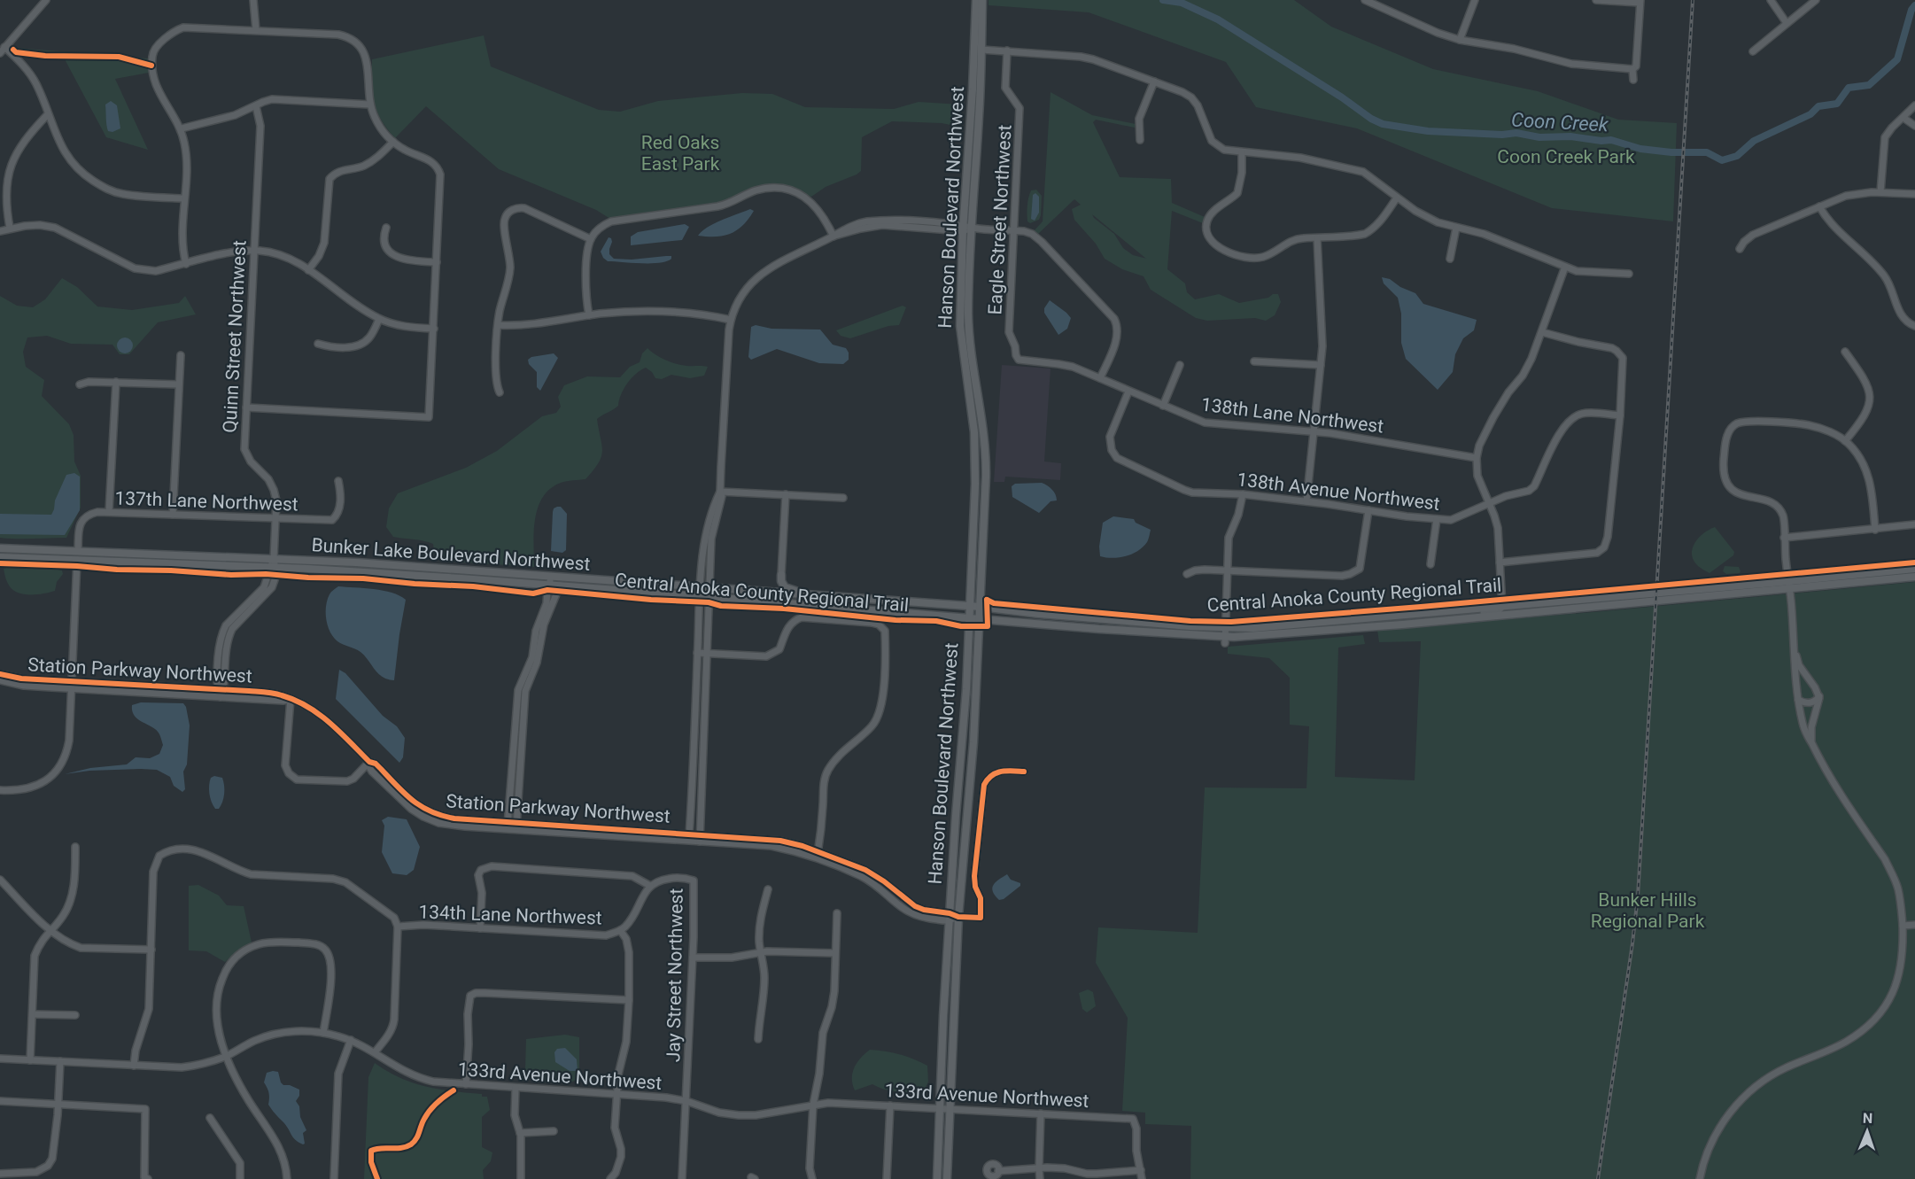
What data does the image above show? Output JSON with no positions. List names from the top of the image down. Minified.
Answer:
{"streets":{"main road":["Hanson Boulevard Northwest","Bunker Lake Boulevard Northwest"],"street":["Eagle Street Northwest","Quinn Street Northwest","138th Lane Northwest","138th Avenue Northwest","137th Lane Northwest","Station Parkway Northwest","134th Lane Northwest","Jay Street Northwest","133rd Avenue Northwest"],"cycle path":["Central Anoka County Regional Trail"]},"crossings":[["Hanson Boulevard Northwest","Bunker Lake Boulevard Northwest"],["Hanson Boulevard Northwest","Station Parkway Northwest"],["Hanson Boulevard Northwest","133rd Avenue Northwest"],["Eagle Street Northwest","138th Lane Northwest"],["Quinn Street Northwest","137th Lane Northwest"],["Quinn Street Northwest","Bunker Lake Boulevard Northwest"],["Quinn Street Northwest","Station Parkway Northwest"],["138th Lane Northwest","138th Avenue Northwest"],["137th Lane Northwest","Bunker Lake Boulevard Northwest"],["Jay Street Northwest","133rd Avenue Northwest"]],"water":["Coon Creek"],"parks":["Red Oaks East Park","Coon Creek Park","Bunker Hills Regional Park"],"north":"top"}
